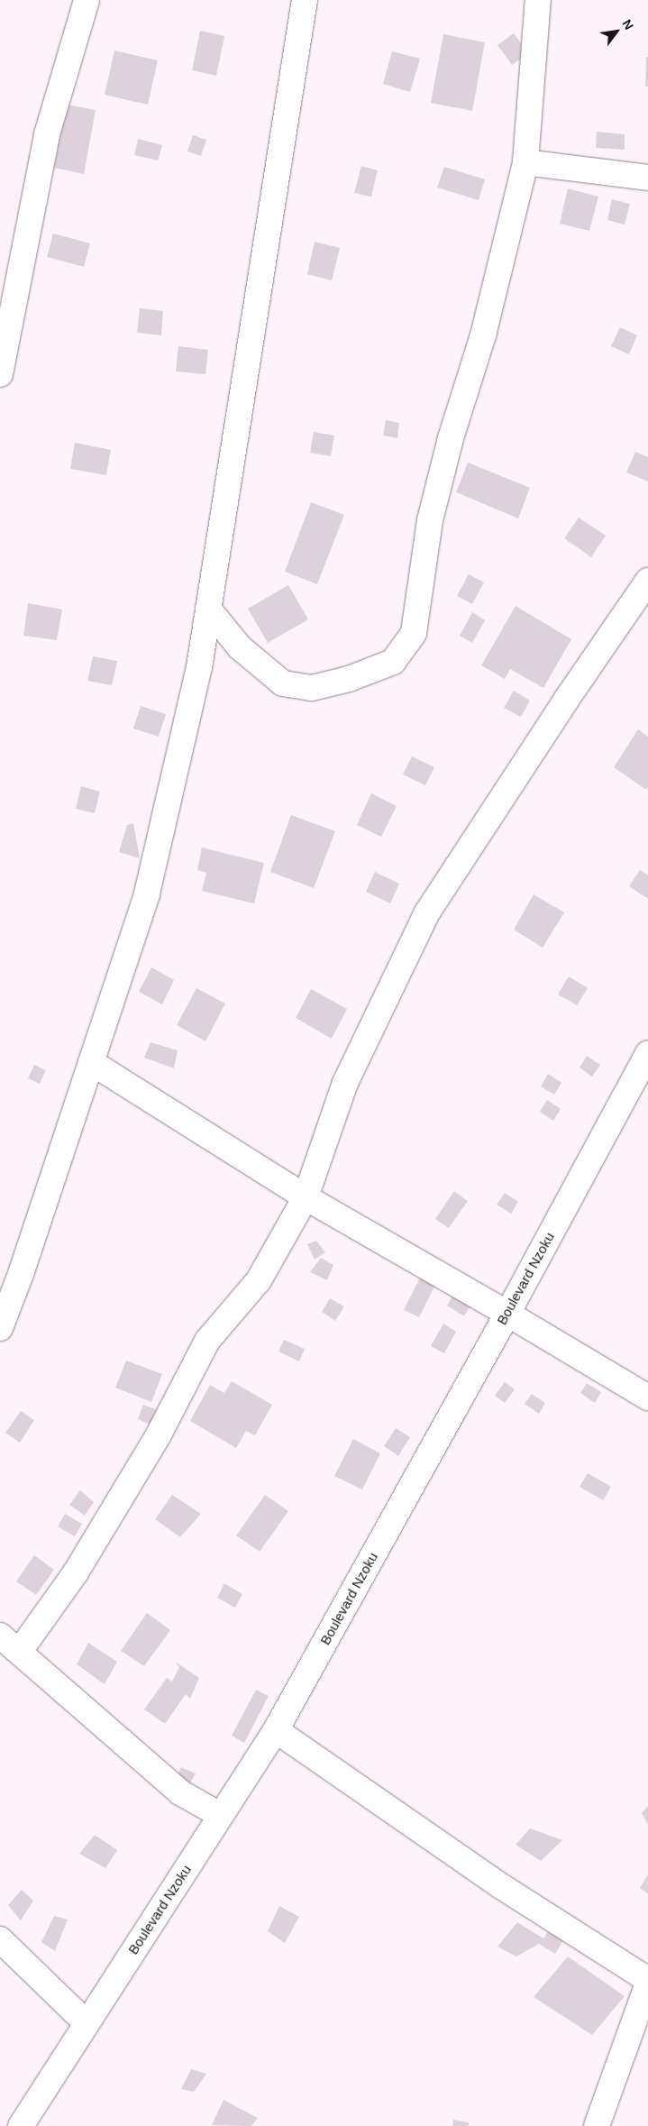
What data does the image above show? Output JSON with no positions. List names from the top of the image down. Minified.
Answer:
{"streets":{"street":["Boulevard Nzoku"]},"north":"top right"}
